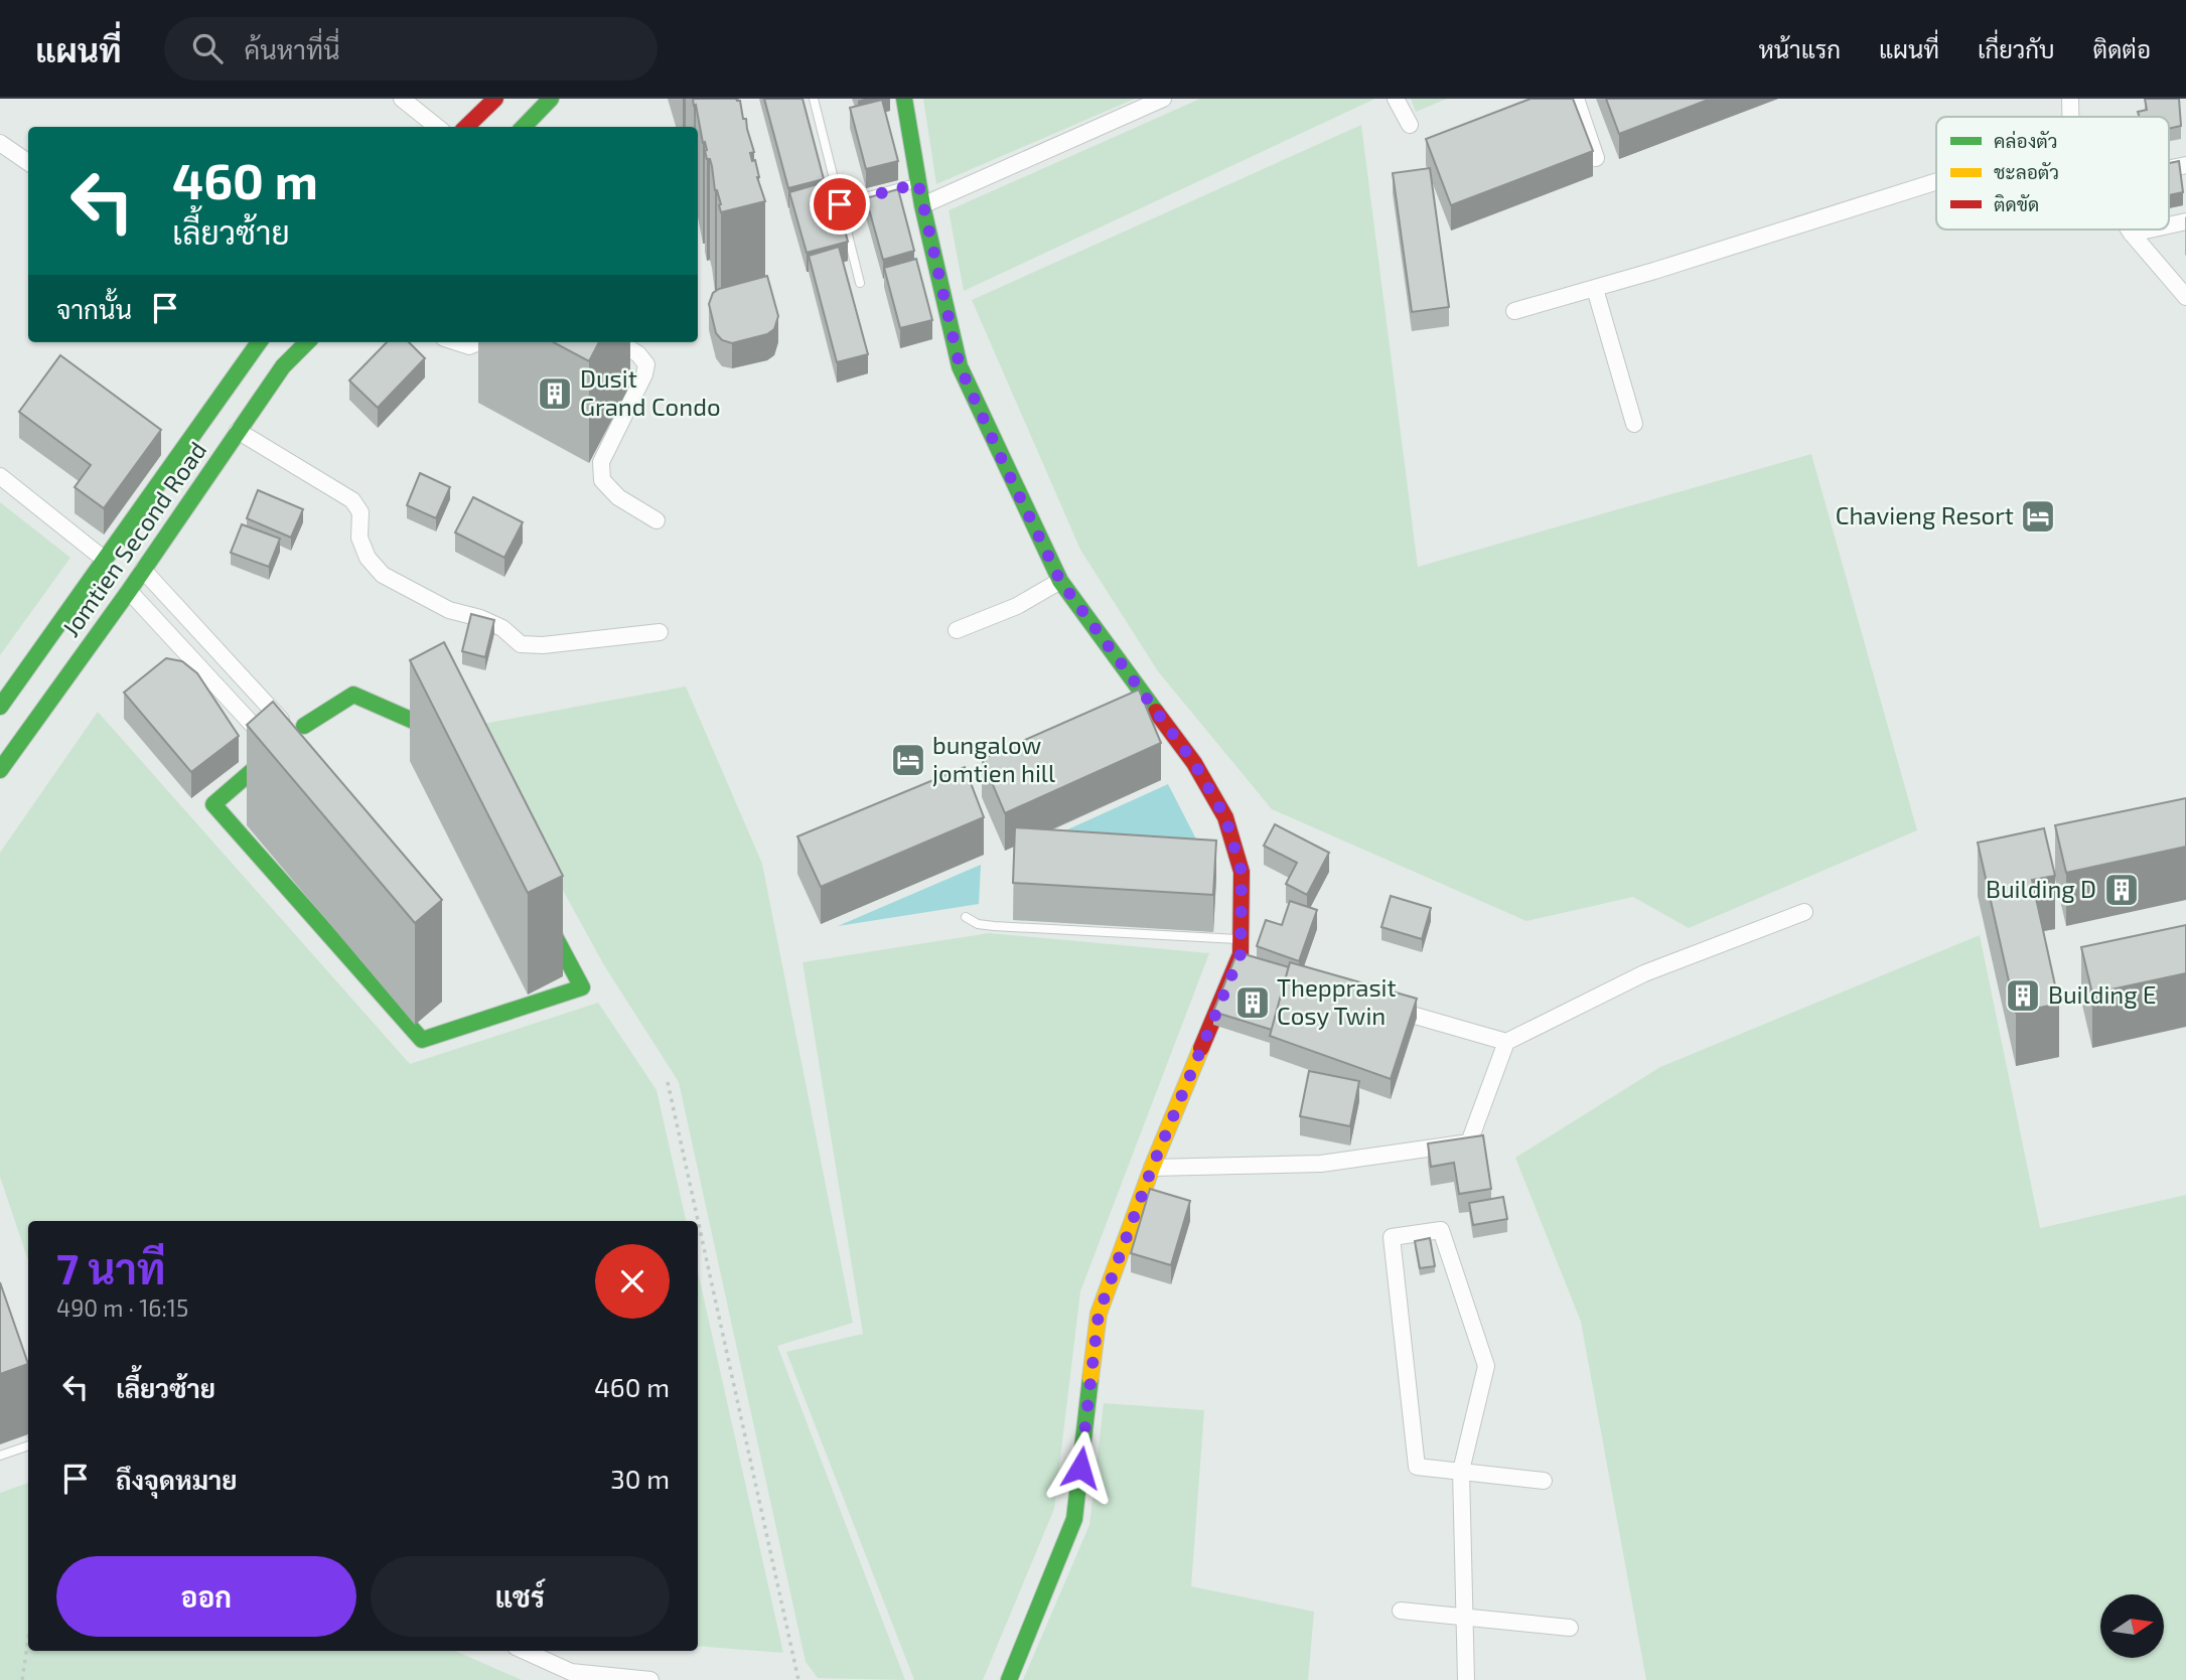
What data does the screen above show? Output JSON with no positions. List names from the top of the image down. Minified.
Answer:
{"streets":{"street":["Jomtien Second Road"]},"places":{"building":["Dusit Grand Condo","Building D","Building E","Thepprasit Cosy Twin"],"hotel":["Chavieng Resort","bungalow jomtien hill"]},"legend":["คล่องตัว","ชะลอตัว","ติดขัด"],"north":"right","page":{"header":"แผนที่","search":"ค้นหาที่นี่","nav":["หน้าแรก","แผนที่","เกี่ยวกับ","ติดต่อ"],"turn":["460 m","เลี้ยวซ้าย"],"then":"จากนั้น","heading":["7 นาที","490 m · 16:15"],"list":[{"name":"เลี้ยวซ้าย","value":"460 m"},{"name":"ถึงจุดหมาย","value":"30 m"}],"buttons":["ออก","แชร์"]}}
